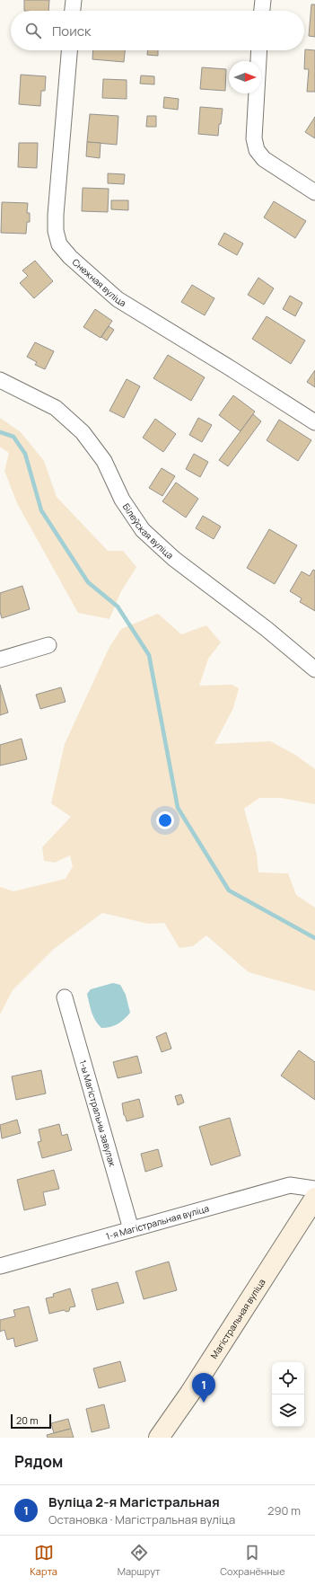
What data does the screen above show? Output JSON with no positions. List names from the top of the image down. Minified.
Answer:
{"streets":{"street":["Снежная вуліца","Білеўская вуліца","1-ы Магістральны завулак","1-я Магістральная вуліца","Магістральная вуліца"]},"crossings":[["1-ы Магістральны завулак","1-я Магістральная вуліца"]],"scale_bar":"20 m","north":"right","page":{"search":"Поиск","pins":"1","scale":"20 m","heading":"Рядом","list":[{"mark":"1","name":"Вуліца 2-я Магістральная","note":"Остановка · Магістральная вуліца","value":"290 m"}],"nav":["Карта","Маршрут","Сохранённые"]}}
